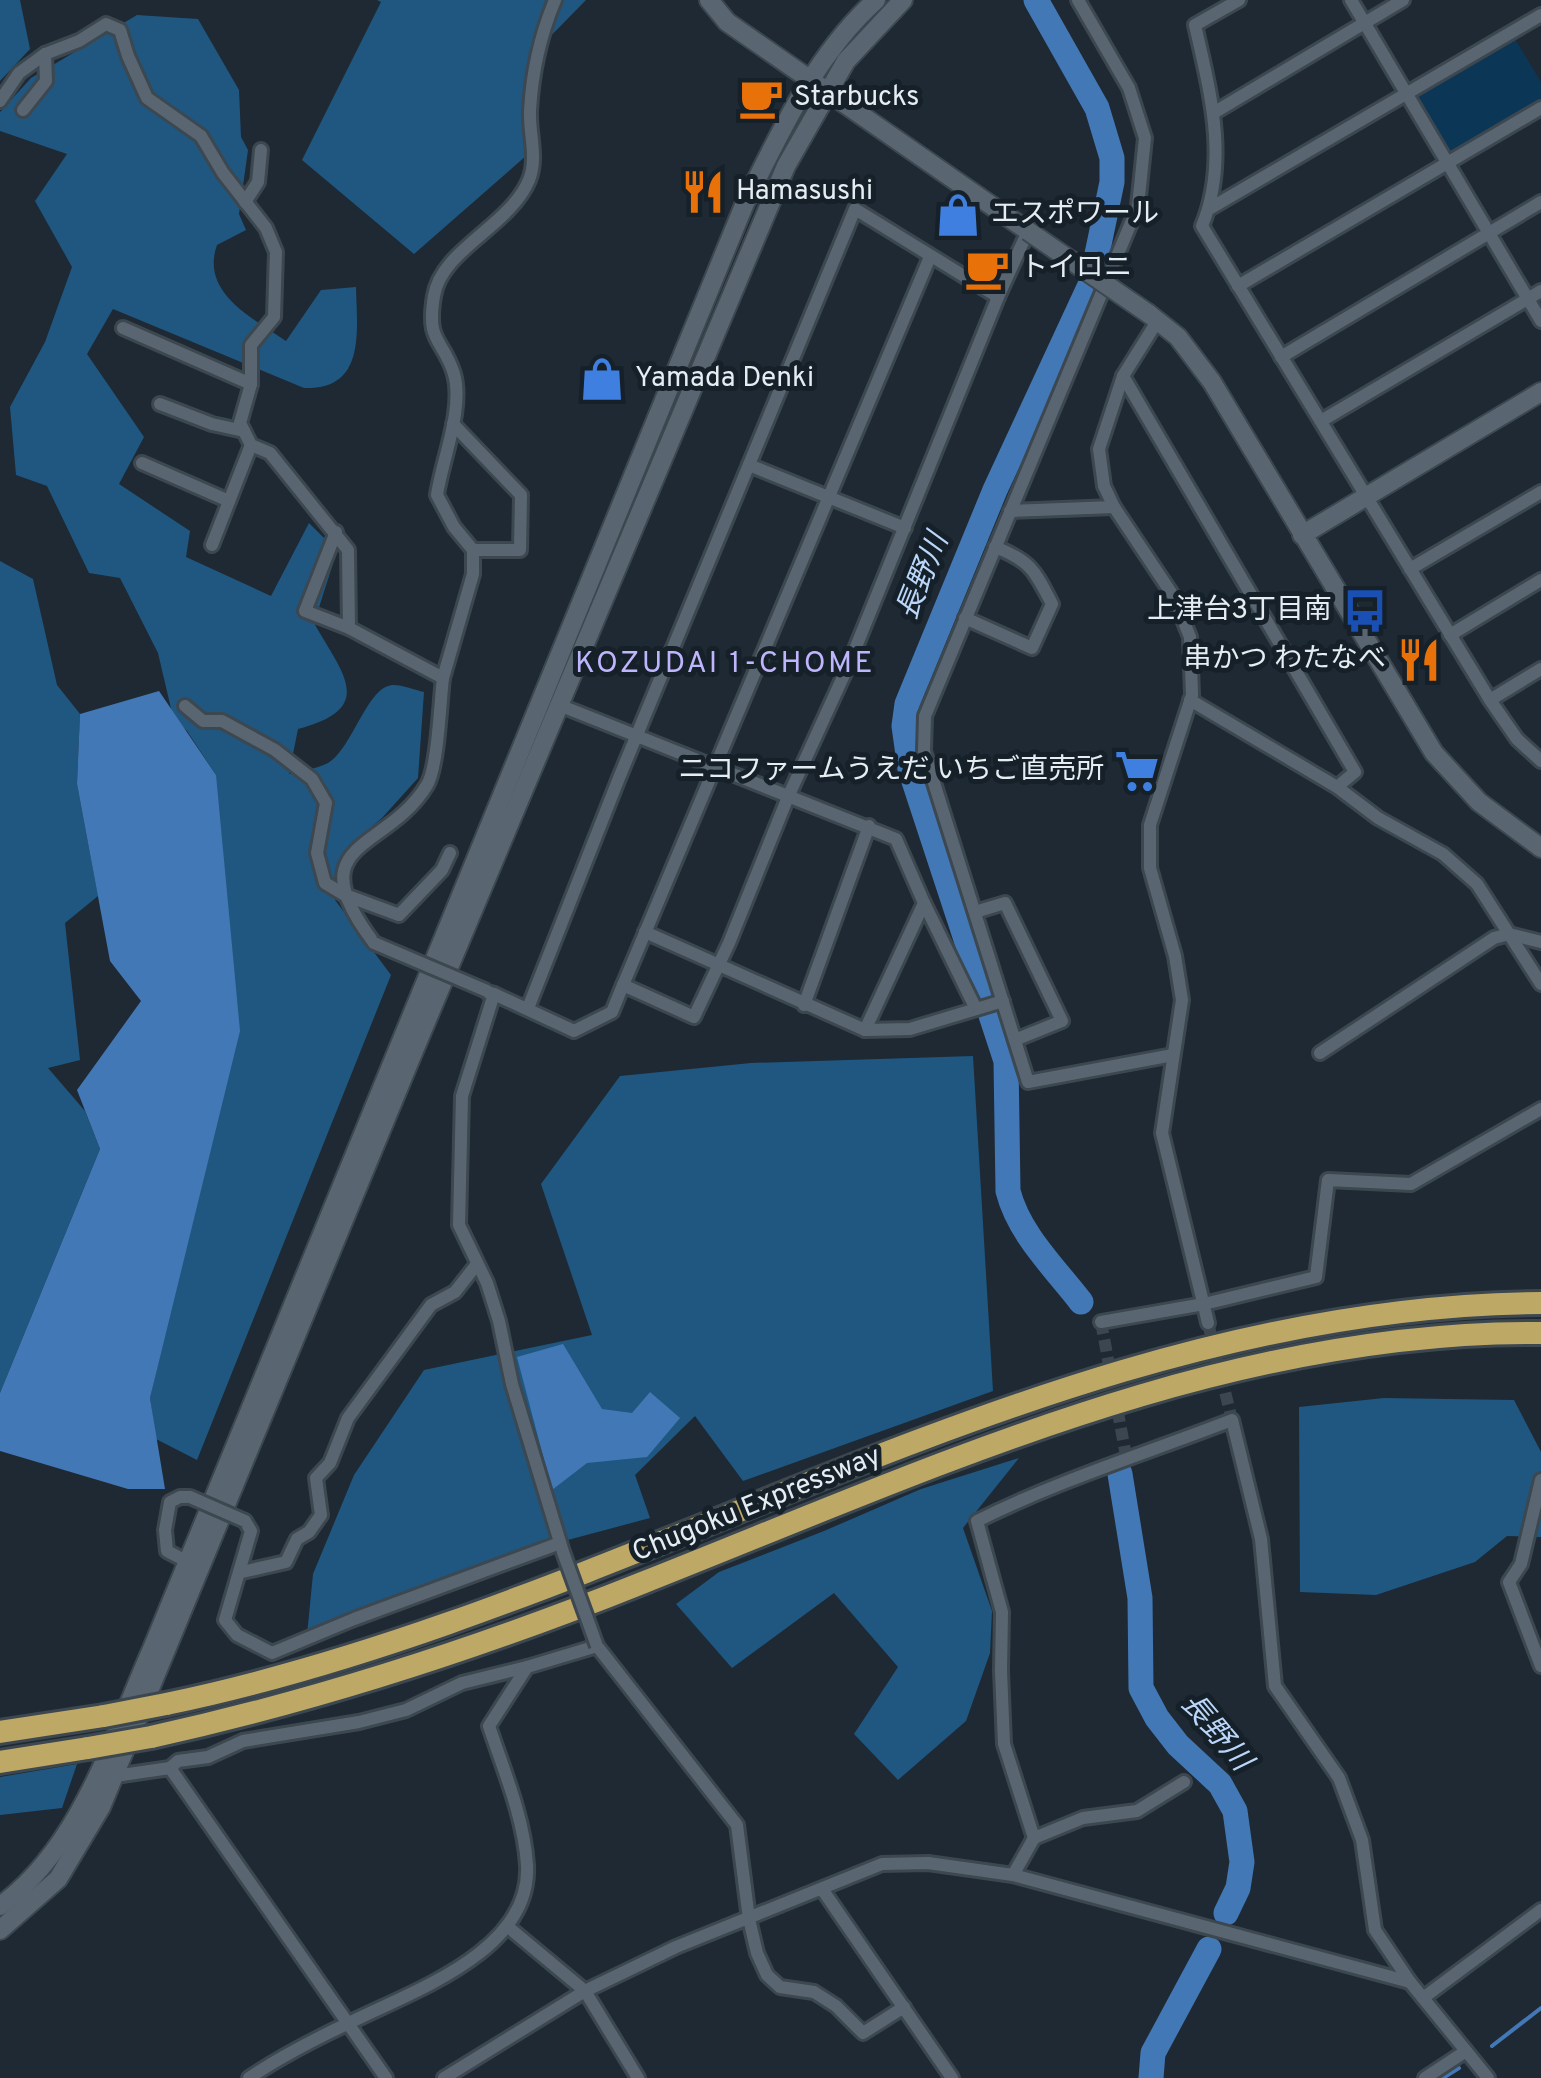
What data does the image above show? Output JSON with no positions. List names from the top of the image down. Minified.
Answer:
{"streets":{"highway":["Chugoku Expressway"]},"districts":["KOZUDAI 1-CHOME"],"water":["長野川"],"places":{"cafe":["Starbucks","トイロニ"],"restaurant":["Hamasushi","串かつ わたなべ"],"shop":["エスポワール","Yamada Denki"],"bus stop":["上津台3丁目南"],"supermarket":["ニコファームうえだ いちご直売所"]}}
